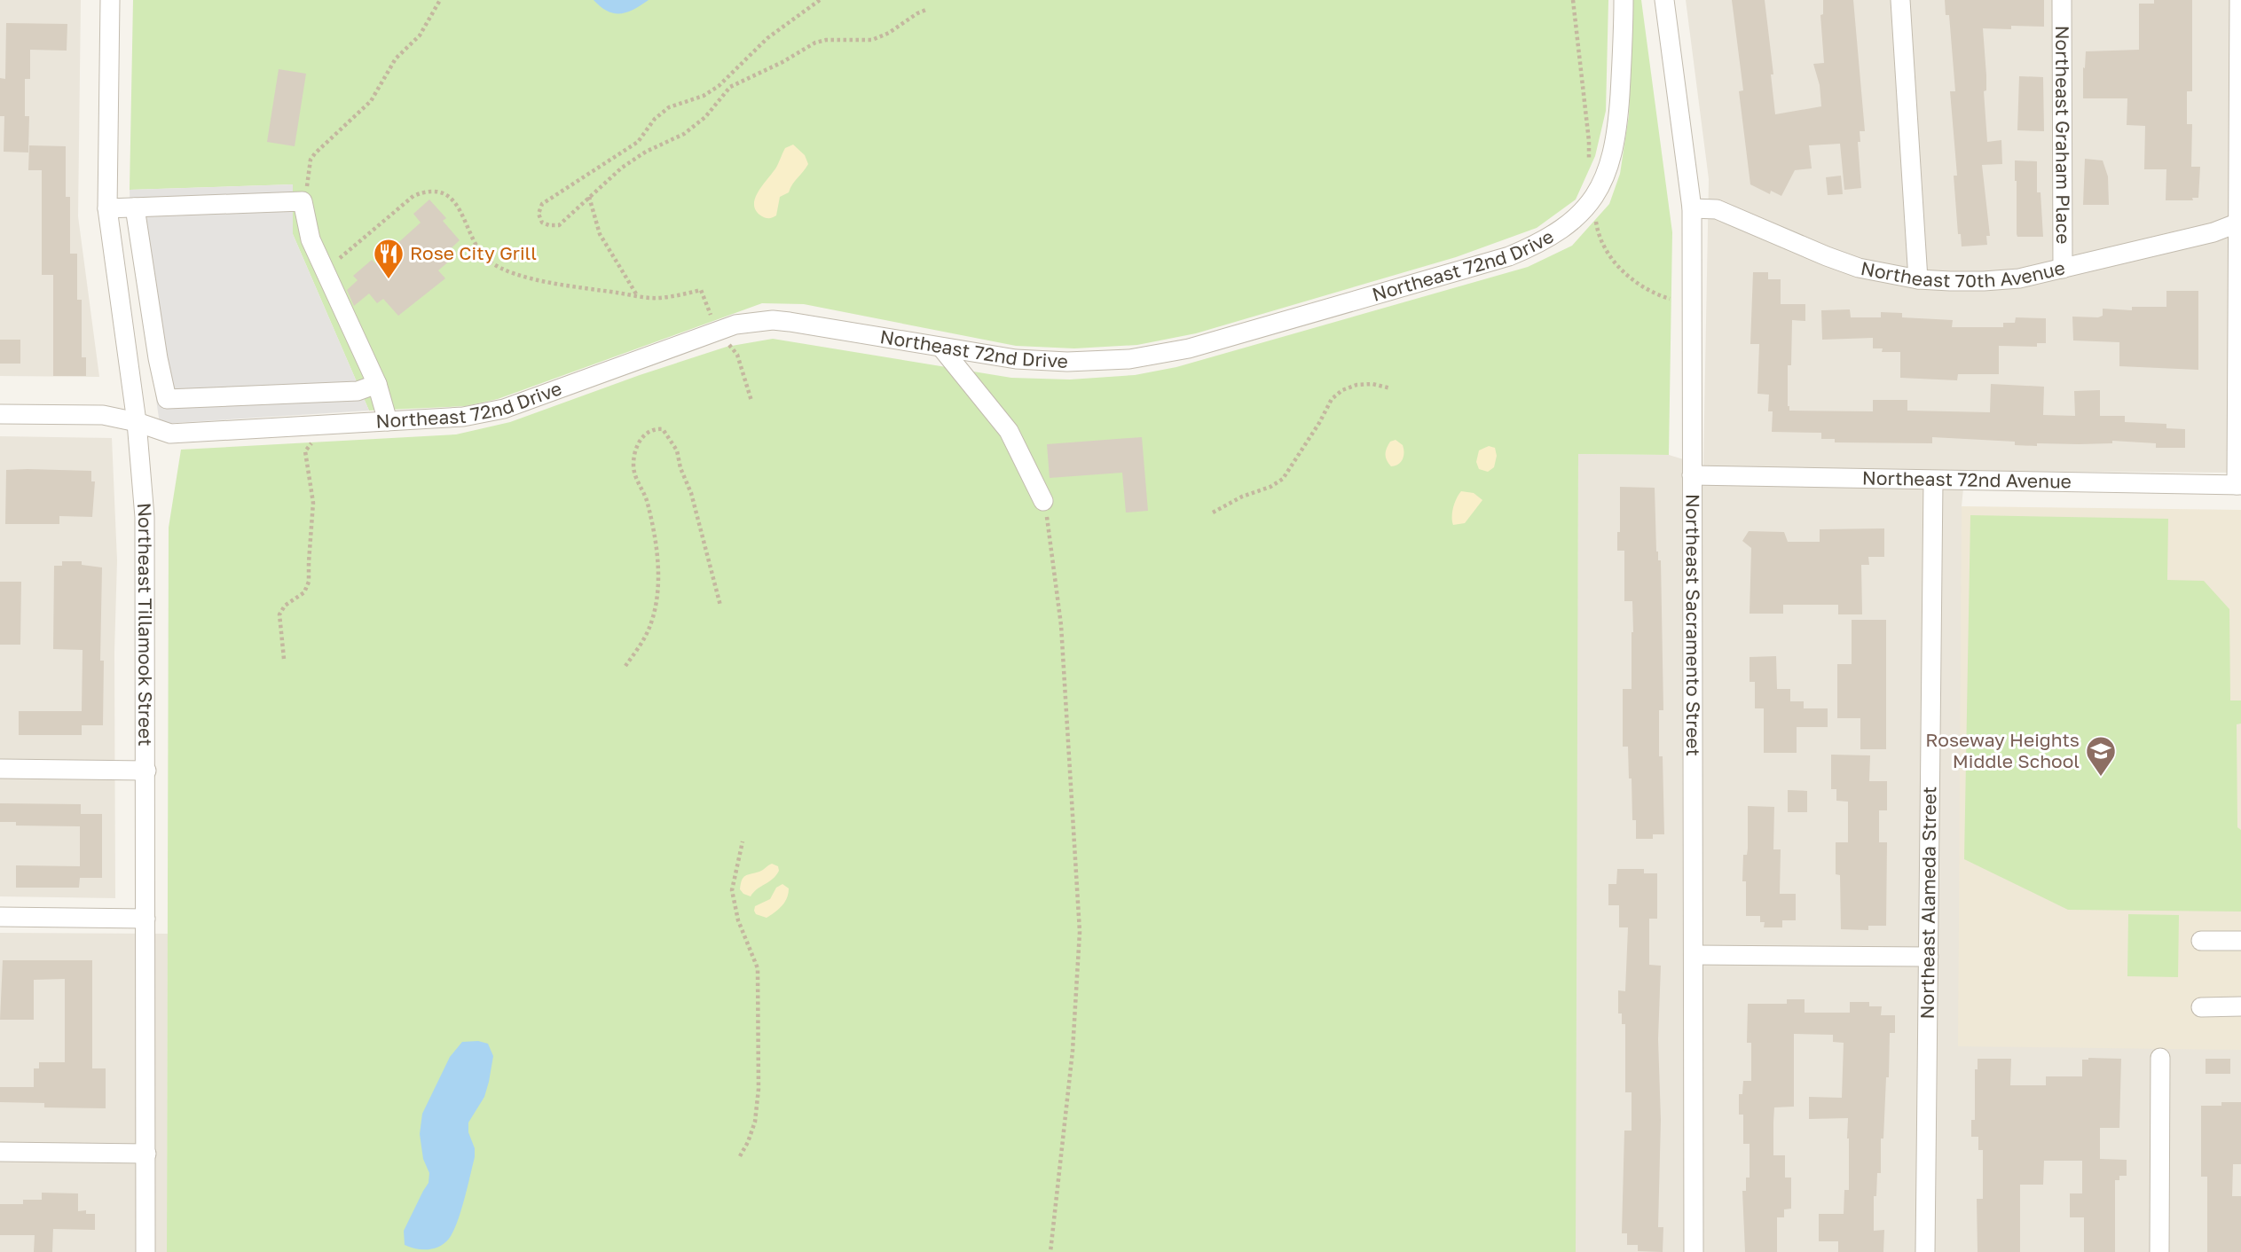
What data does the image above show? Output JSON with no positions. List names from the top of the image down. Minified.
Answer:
{"streets":{"street":["Northeast Graham Place","Northeast 72nd Drive","Northeast 70th Avenue","Northeast 72nd Avenue","Northeast Tillamook Street","Northeast Sacramento Street","Northeast Alameda Street"]},"crossings":[["Northeast Graham Place","Northeast 70th Avenue"],["Northeast 72nd Drive","Northeast Tillamook Street"],["Northeast 70th Avenue","Northeast Sacramento Street"],["Northeast 72nd Avenue","Northeast Sacramento Street"],["Northeast 72nd Avenue","Northeast Alameda Street"]],"places":{"restaurant":["Rose City Grill"],"school or university":["Roseway Heights Middle School"]}}
